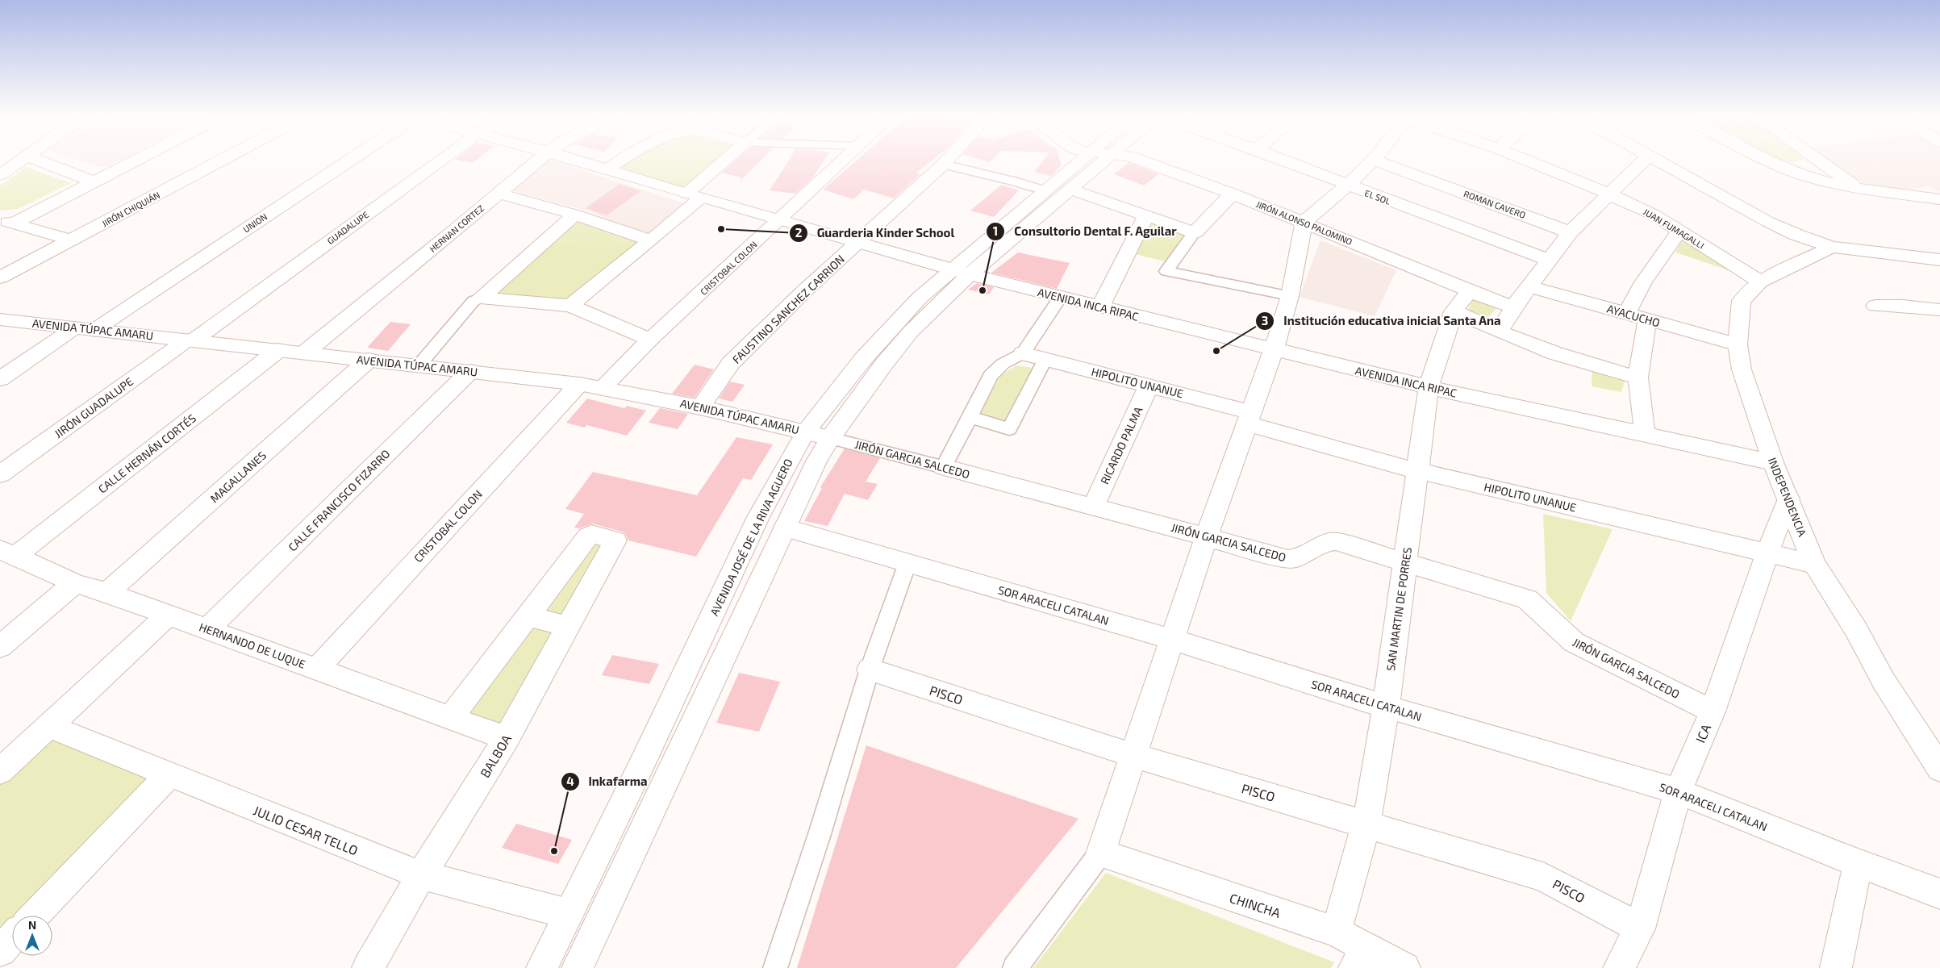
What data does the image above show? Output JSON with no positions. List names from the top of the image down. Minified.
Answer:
{"streets":{"street":["EL SOL","ROMAN CAVERO","JIRÓN CHIQUIÁN","UNION","JIRÓN ALONSO PALOMINO","GUADALUPE","HERNAN CORTEZ","JUAN FUMAGALLI","CRISTOBAL COLON","AVENIDA INCA RIPAC","FAUSTINO SANCHEZ CARRION","AYACUCHO","AVENIDA TÚPAC AMARU","HIPOLITO UNANUE","JIRÓN GUADALUPE","RICARDO PALMA","CALLE HERNÁN CORTÉS","JIRÓN GARCIA SALCEDO","MAGALLANES","INDEPENDENCIA","CALLE FRANCISCO FIZARRO","AVENIDA JOSÉ DE LA RIVA AGUERO","SOR ARACELI CATALAN","SAN MARTIN DE PORRES","HERNANDO DE LUQUE","PISCO","ICA","BALBOA","JULIO CESAR TELLO","CHINCHA"]},"crossings":[["UNION","AVENIDA TÚPAC AMARU"],["JIRÓN ALONSO PALOMINO","SAN MARTIN DE PORRES"],["GUADALUPE","AVENIDA TÚPAC AMARU"],["GUADALUPE","JIRÓN GUADALUPE"],["HERNAN CORTEZ","AVENIDA TÚPAC AMARU"],["JUAN FUMAGALLI","INDEPENDENCIA"],["CRISTOBAL COLON","AVENIDA INCA RIPAC"],["CRISTOBAL COLON","AVENIDA TÚPAC AMARU"],["CRISTOBAL COLON","HERNANDO DE LUQUE"],["AVENIDA INCA RIPAC","FAUSTINO SANCHEZ CARRION"],["AVENIDA INCA RIPAC","INDEPENDENCIA"],["AVENIDA INCA RIPAC","AVENIDA JOSÉ DE LA RIVA AGUERO"],["AVENIDA INCA RIPAC","SAN MARTIN DE PORRES"],["FAUSTINO SANCHEZ CARRION","AVENIDA TÚPAC AMARU"],["AYACUCHO","INDEPENDENCIA"],["AVENIDA TÚPAC AMARU","JIRÓN GUADALUPE"],["AVENIDA TÚPAC AMARU","CALLE HERNÁN CORTÉS"],["AVENIDA TÚPAC AMARU","JIRÓN GARCIA SALCEDO"],["AVENIDA TÚPAC AMARU","MAGALLANES"],["AVENIDA TÚPAC AMARU","CALLE FRANCISCO FIZARRO"],["AVENIDA TÚPAC AMARU","AVENIDA JOSÉ DE LA RIVA AGUERO"],["HIPOLITO UNANUE","RICARDO PALMA"],["HIPOLITO UNANUE","INDEPENDENCIA"],["HIPOLITO UNANUE","SAN MARTIN DE PORRES"],["HIPOLITO UNANUE","ICA"],["RICARDO PALMA","JIRÓN GARCIA SALCEDO"],["CALLE HERNÁN CORTÉS","HERNANDO DE LUQUE"],["JIRÓN GARCIA SALCEDO","AVENIDA JOSÉ DE LA RIVA AGUERO"],["JIRÓN GARCIA SALCEDO","SAN MARTIN DE PORRES"],["JIRÓN GARCIA SALCEDO","ICA"],["MAGALLANES","HERNANDO DE LUQUE"],["INDEPENDENCIA","ICA"],["CALLE FRANCISCO FIZARRO","HERNANDO DE LUQUE"],["AVENIDA JOSÉ DE LA RIVA AGUERO","SOR ARACELI CATALAN"],["AVENIDA JOSÉ DE LA RIVA AGUERO","JULIO CESAR TELLO"],["SOR ARACELI CATALAN","SAN MARTIN DE PORRES"],["SOR ARACELI CATALAN","ICA"],["SAN MARTIN DE PORRES","PISCO"],["SAN MARTIN DE PORRES","CHINCHA"],["HERNANDO DE LUQUE","BALBOA"],["PISCO","ICA"],["BALBOA","JULIO CESAR TELLO"]],"places":["Guarderia Kinder School","Consultorio Dental F. Aguilar","Institución educativa inicial Santa Ana","Inkafarma"],"north":"top"}
